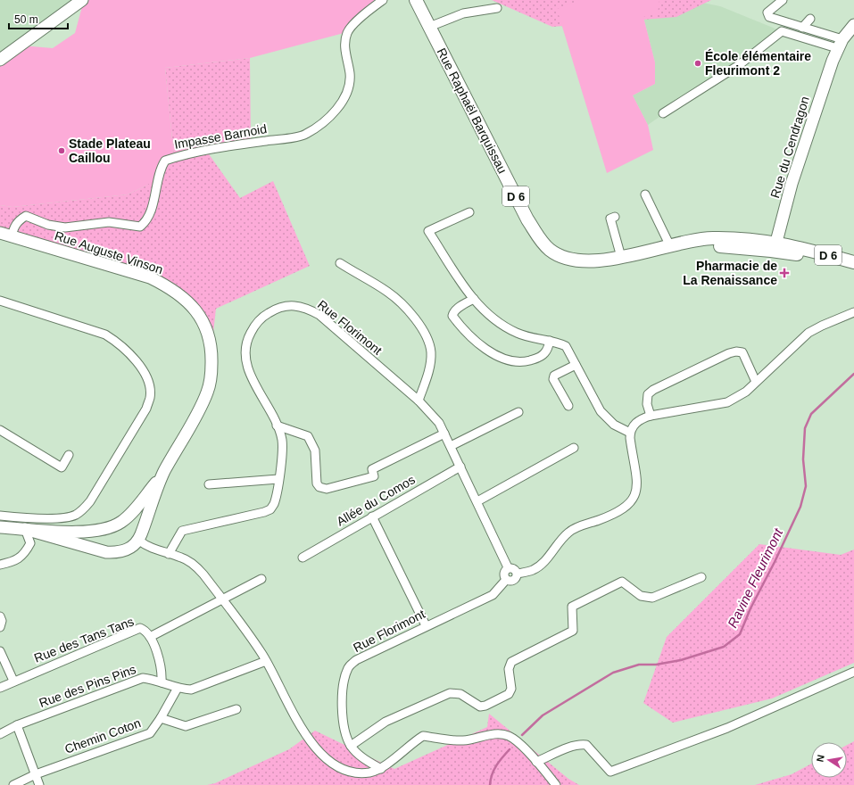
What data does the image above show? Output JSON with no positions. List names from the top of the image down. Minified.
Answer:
{"streets":{"main road":["Rue Raphaël Barquissau","Rue du Cendragon","D 6","Rue Auguste Vinson"],"street":["Impasse Barnoid","Rue Florimont","Allée du Comos","Rue des Tans Tans","Rue des Pins Pins","Chemin Coton"]},"crossings":[["Rue Raphaël Barquissau","Rue du Cendragon"],["Impasse Barnoid","Rue Auguste Vinson"],["Rue Florimont","Allée du Comos"],["Rue des Tans Tans","Rue des Pins Pins"],["Rue des Pins Pins","Chemin Coton"]],"water":["Ravine Fleurimont"],"places":{"other":["École élémentaire Fleurimont 2","Stade Plateau Caillou"],"health":["Pharmacie de La Renaissance"]},"scale_bar":"50 m","north":"left"}
